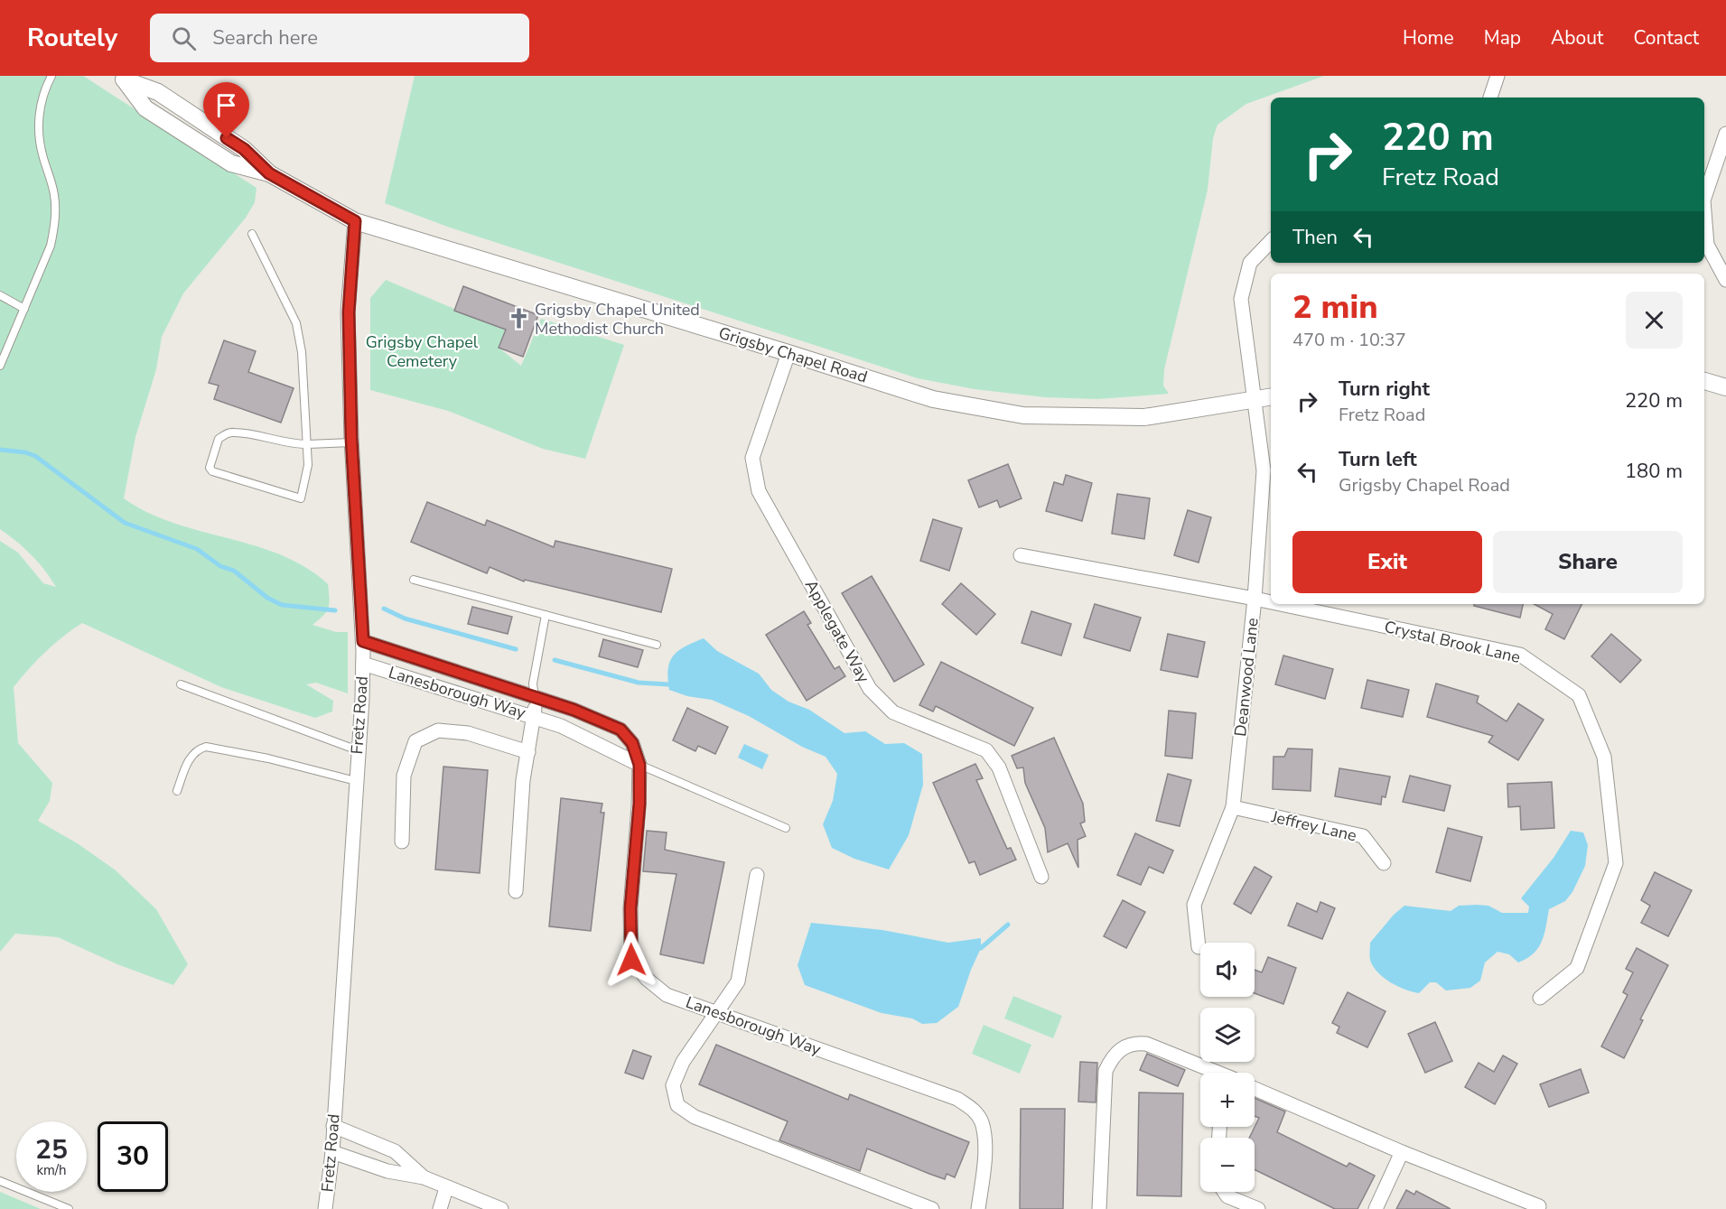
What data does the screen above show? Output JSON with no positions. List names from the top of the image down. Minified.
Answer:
{"streets":{"street":["Grigsby Chapel Road","Applegate Way","Crystal Brook Lane","Deanwood Lane","Lanesborough Way","Fretz Road","Jeffrey Lane"]},"crossings":[["Grigsby Chapel Road","Applegate Way"],["Grigsby Chapel Road","Deanwood Lane"],["Grigsby Chapel Road","Fretz Road"],["Crystal Brook Lane","Deanwood Lane"],["Deanwood Lane","Jeffrey Lane"],["Lanesborough Way","Fretz Road"]],"parks":["Grigsby Chapel Cemetery"],"places":{"church":["Grigsby Chapel United Methodist Church"]},"page":{"header":"Routely","search":"Search here","nav":["Home","Map","About","Contact"],"turn":["220 m","Fretz Road"],"then":"Then","heading":["2 min","470 m · 10:37"],"list":[{"name":"Turn right","note":"Fretz Road","value":"220 m"},{"name":"Turn left","note":"Grigsby Chapel Road","value":"180 m"}],"buttons":["Exit","Share"],"map_buttons":["+","−"],"speed":"25 km/h","limit":"30"}}
